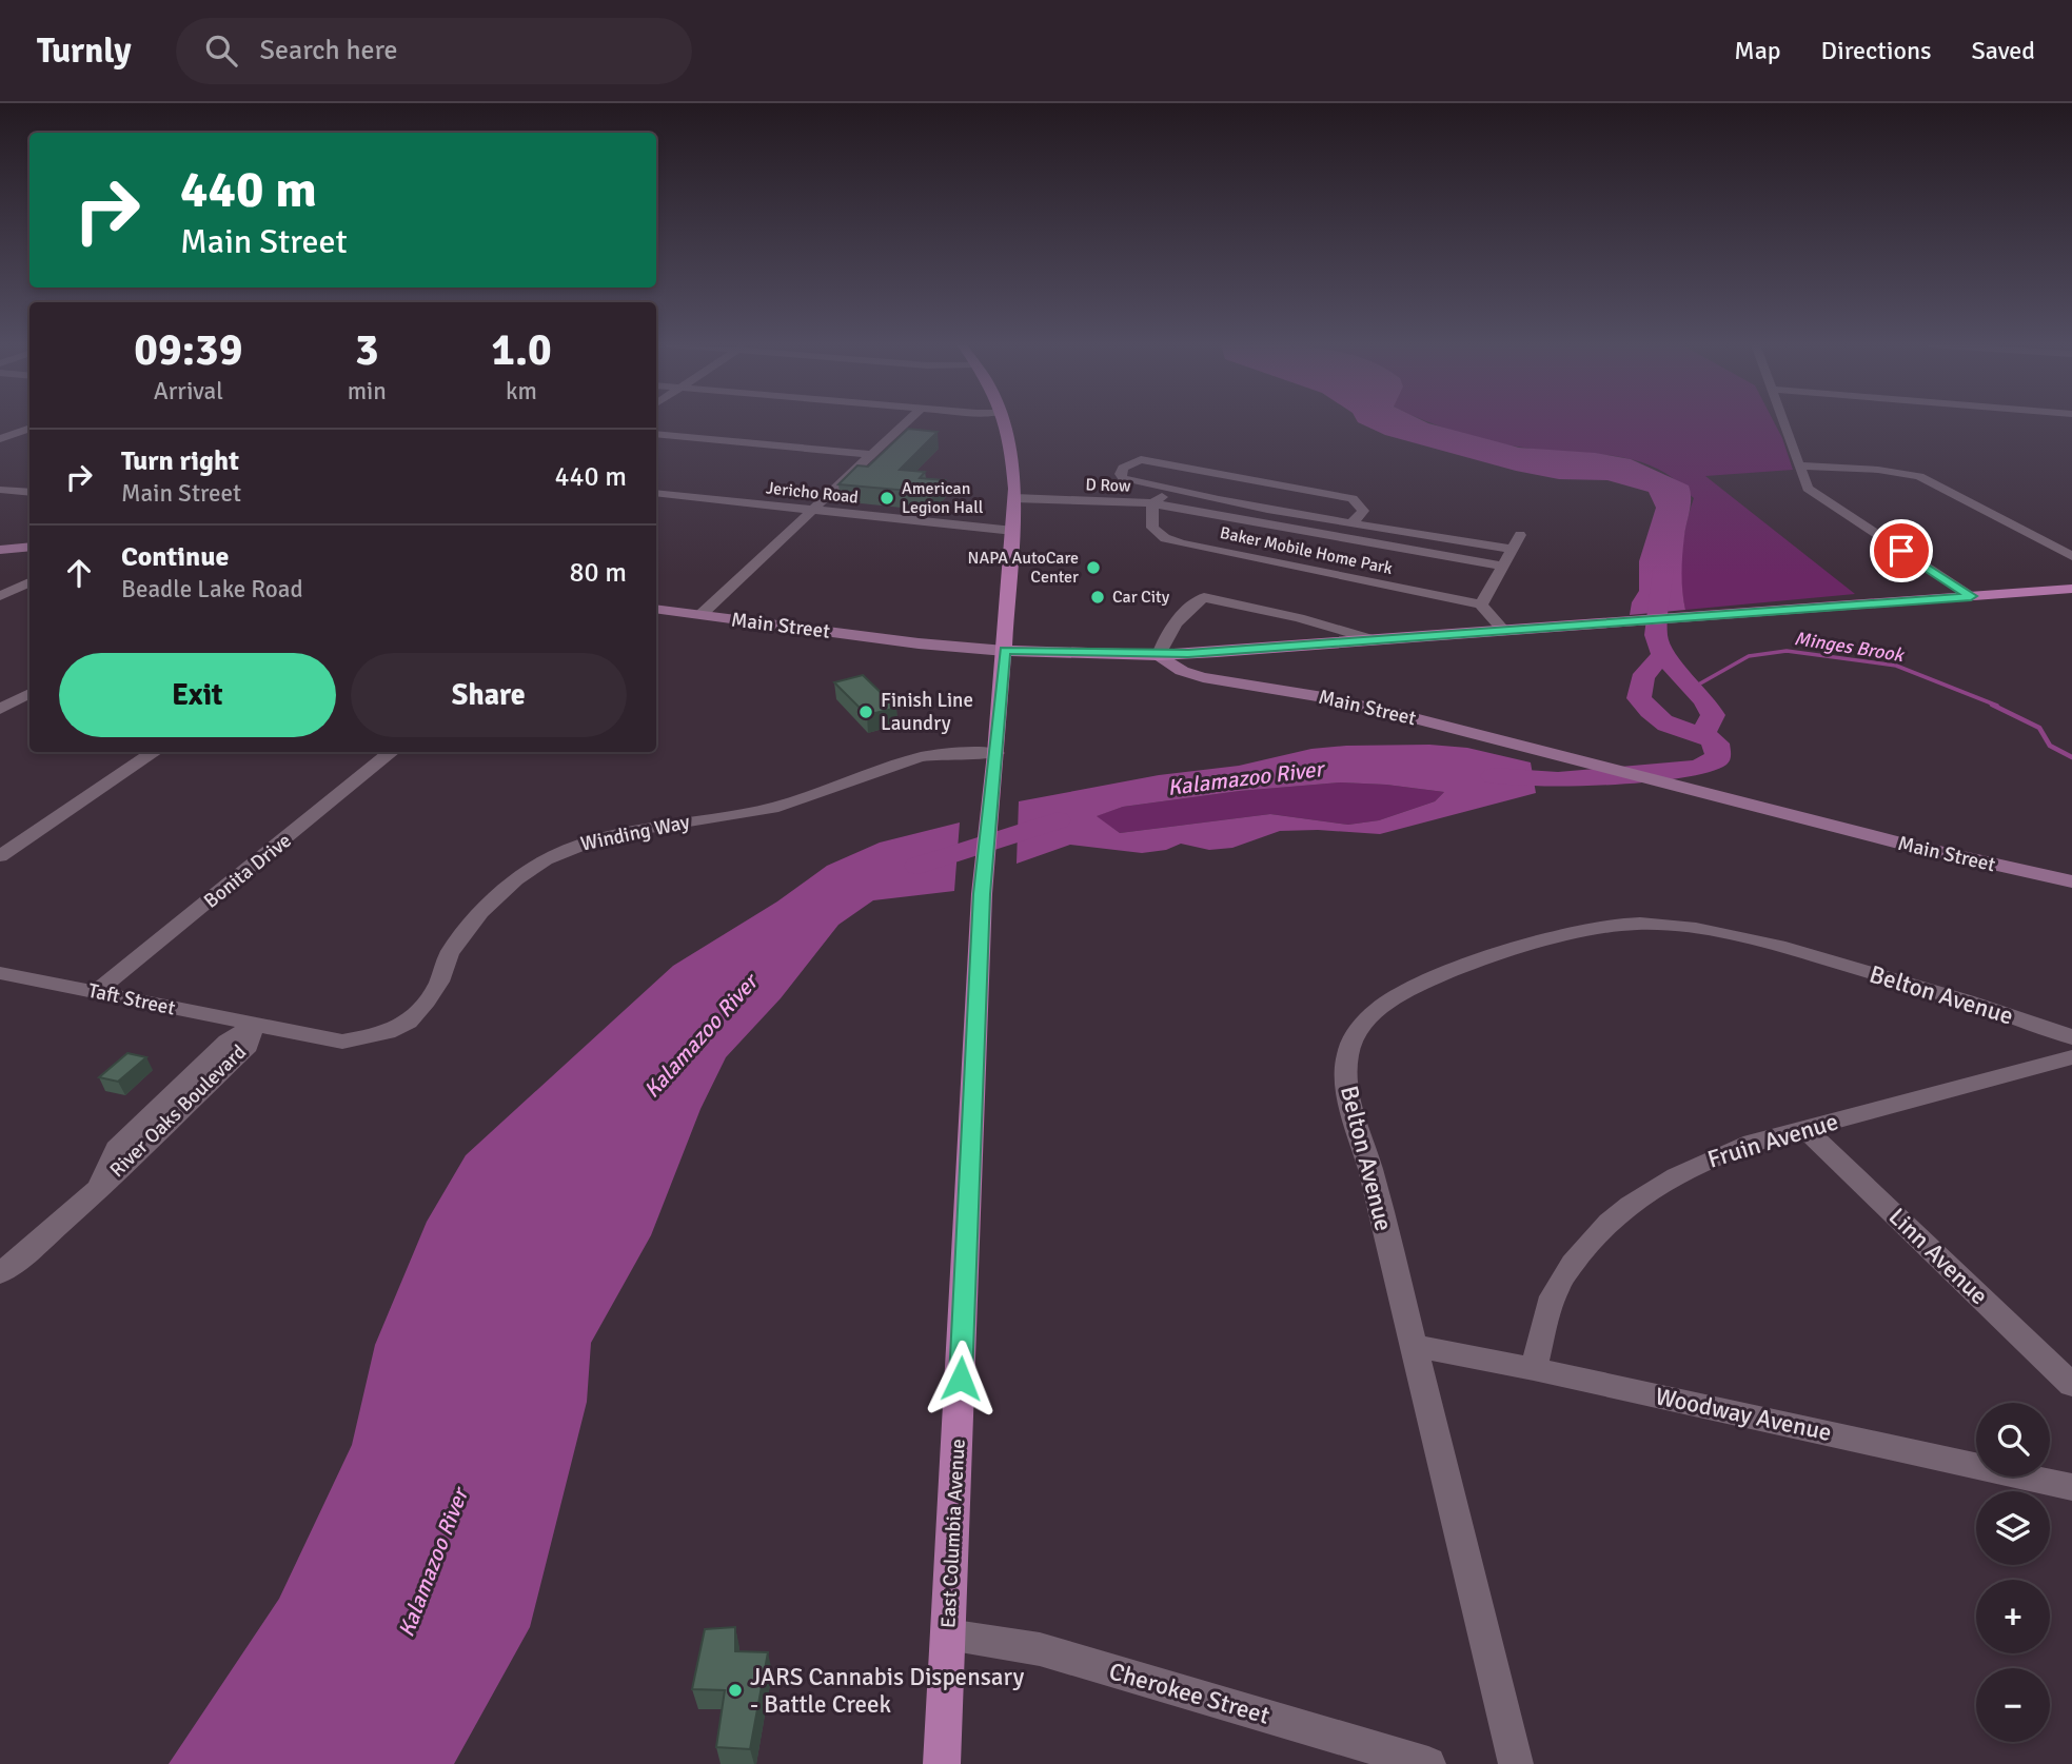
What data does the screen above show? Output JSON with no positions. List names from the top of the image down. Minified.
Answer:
{"streets":{"main road":["Main Street","East Columbia Avenue"],"street":["D Row","Jericho Road","Baker Mobile Home Park","Winding Way","Bonita Drive","Belton Avenue","Taft Street","River Oaks Boulevard","Fruin Avenue","Linn Avenue","Woodway Avenue","Cherokee Street"]},"crossings":[["D Row","Baker Mobile Home Park"],["D Row","East Columbia Avenue"],["Jericho Road","East Columbia Avenue"],["Main Street","East Columbia Avenue"],["Winding Way","Taft Street"],["Winding Way","River Oaks Boulevard"],["Winding Way","East Columbia Avenue"],["Bonita Drive","Taft Street"],["Belton Avenue","Woodway Avenue"],["Taft Street","River Oaks Boulevard"],["Fruin Avenue","Linn Avenue"],["Fruin Avenue","Woodway Avenue"],["East Columbia Avenue","Cherokee Street"]],"water":["Minges Brook","Kalamazoo River"],"places":["American Legion Hall","NAPA AutoCare Center","Car City","Finish Line Laundry","JARS Cannabis Dispensary - Battle Creek"],"page":{"header":"Turnly","search":"Search here","nav":["Map","Directions","Saved"],"turn":["440 m","Main Street"],"eta":["09:39","Arrival","3","min","1.0","km"],"list":[{"name":"Turn right","note":"Main Street","value":"440 m"},{"name":"Continue","note":"Beadle Lake Road","value":"80 m"}],"buttons":["Exit","Share"],"map_buttons":["+","−"]}}
